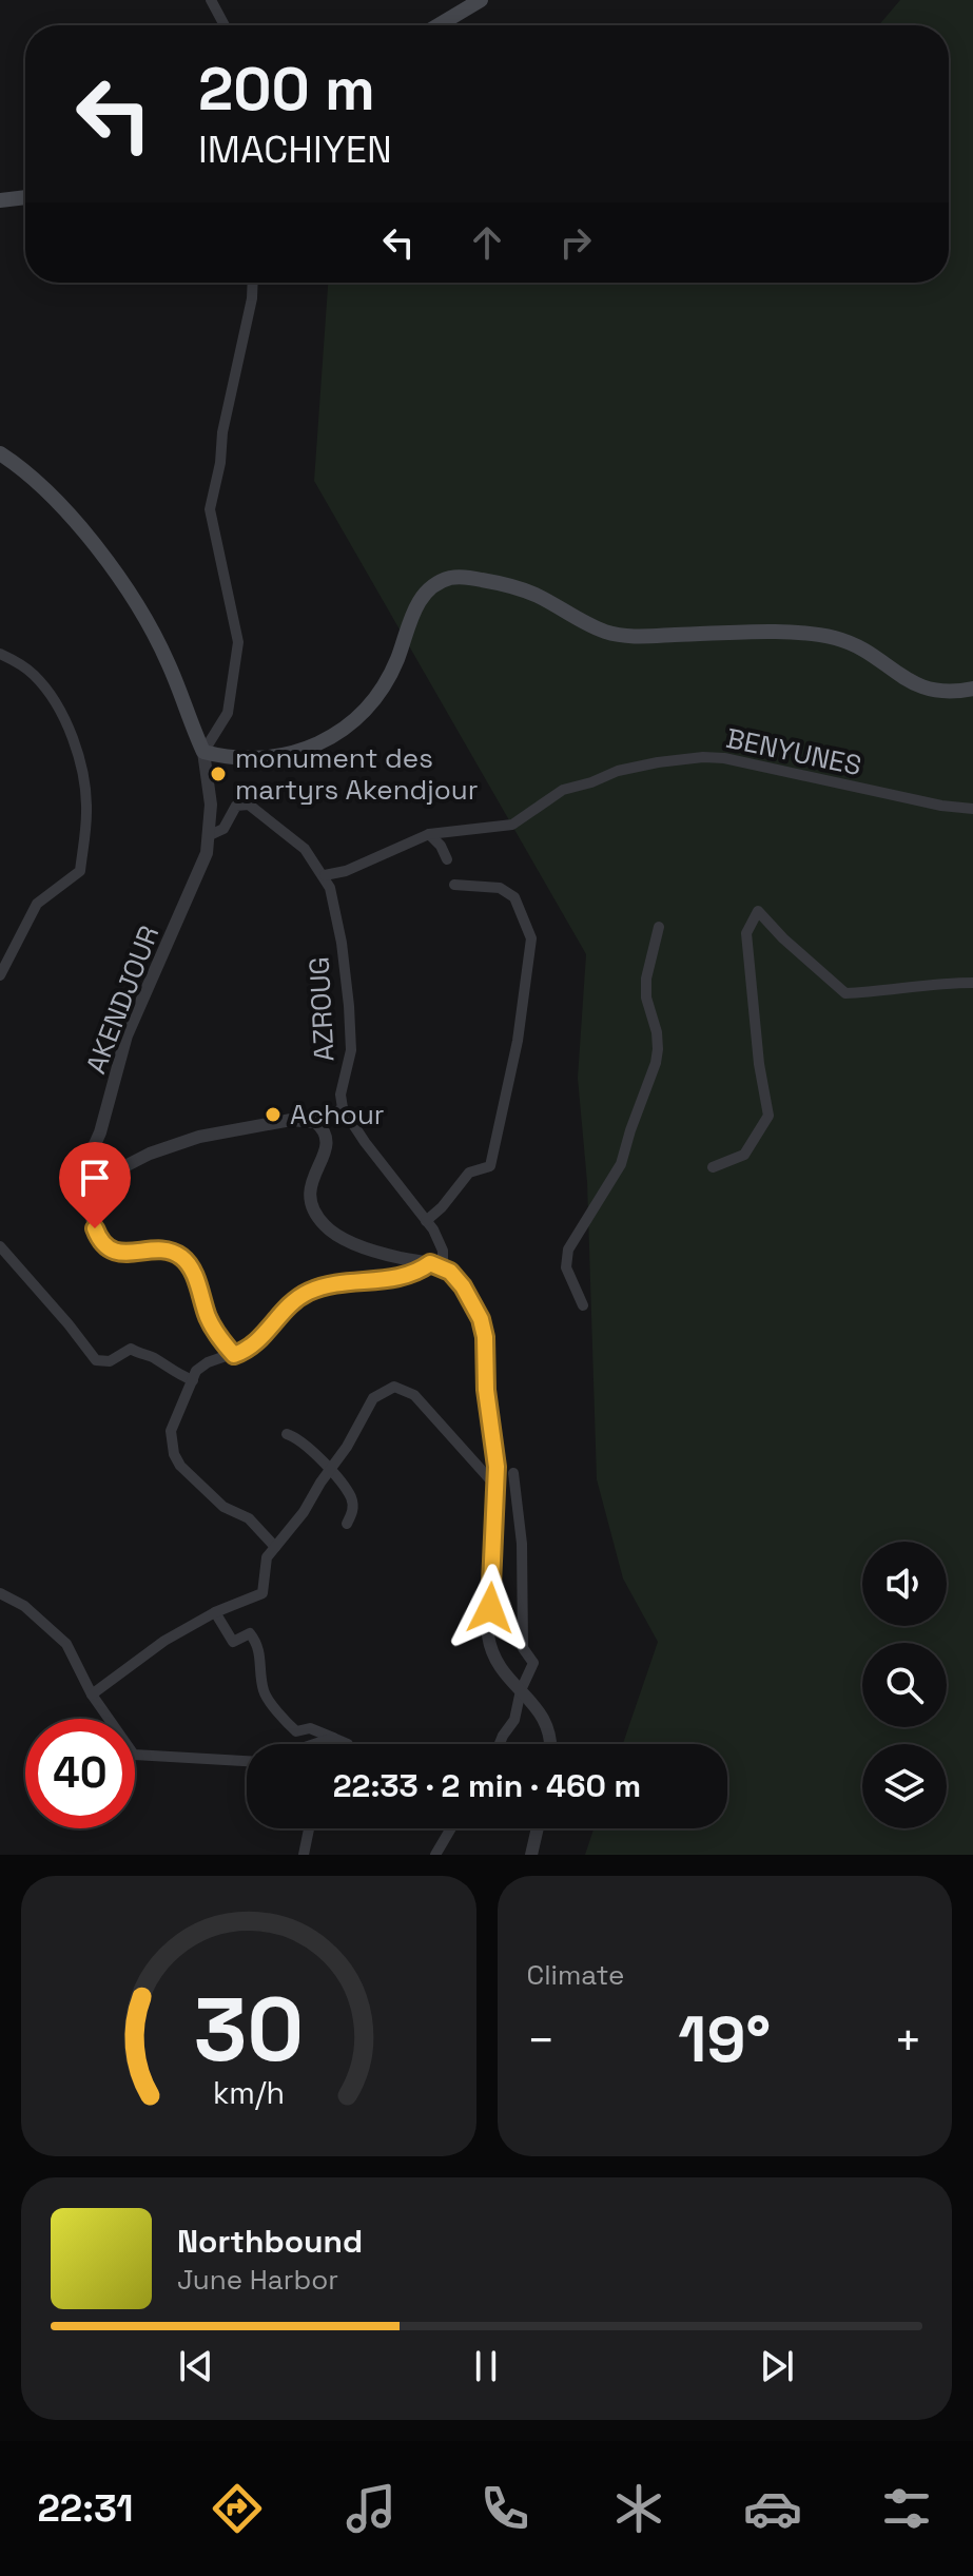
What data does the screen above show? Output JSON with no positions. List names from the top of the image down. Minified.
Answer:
{"streets":{"street":["BENYUNES","AKENDJOUR","AZROUG"]},"crossings":[["BENYUNES","AZROUG"],["AKENDJOUR","AZROUG"]],"places":["monument des martyrs Akendjour","Achour"],"page":{"turn":["200 m","IMACHIYEN"],"limit":"40","trip":"22:33 · 2 min · 460 m","tile":"Climate","heat":["−","19°","+"],"song":["Northbound","June Harbor"],"tabs":"22:31","gauge":["30","km/h"]}}
